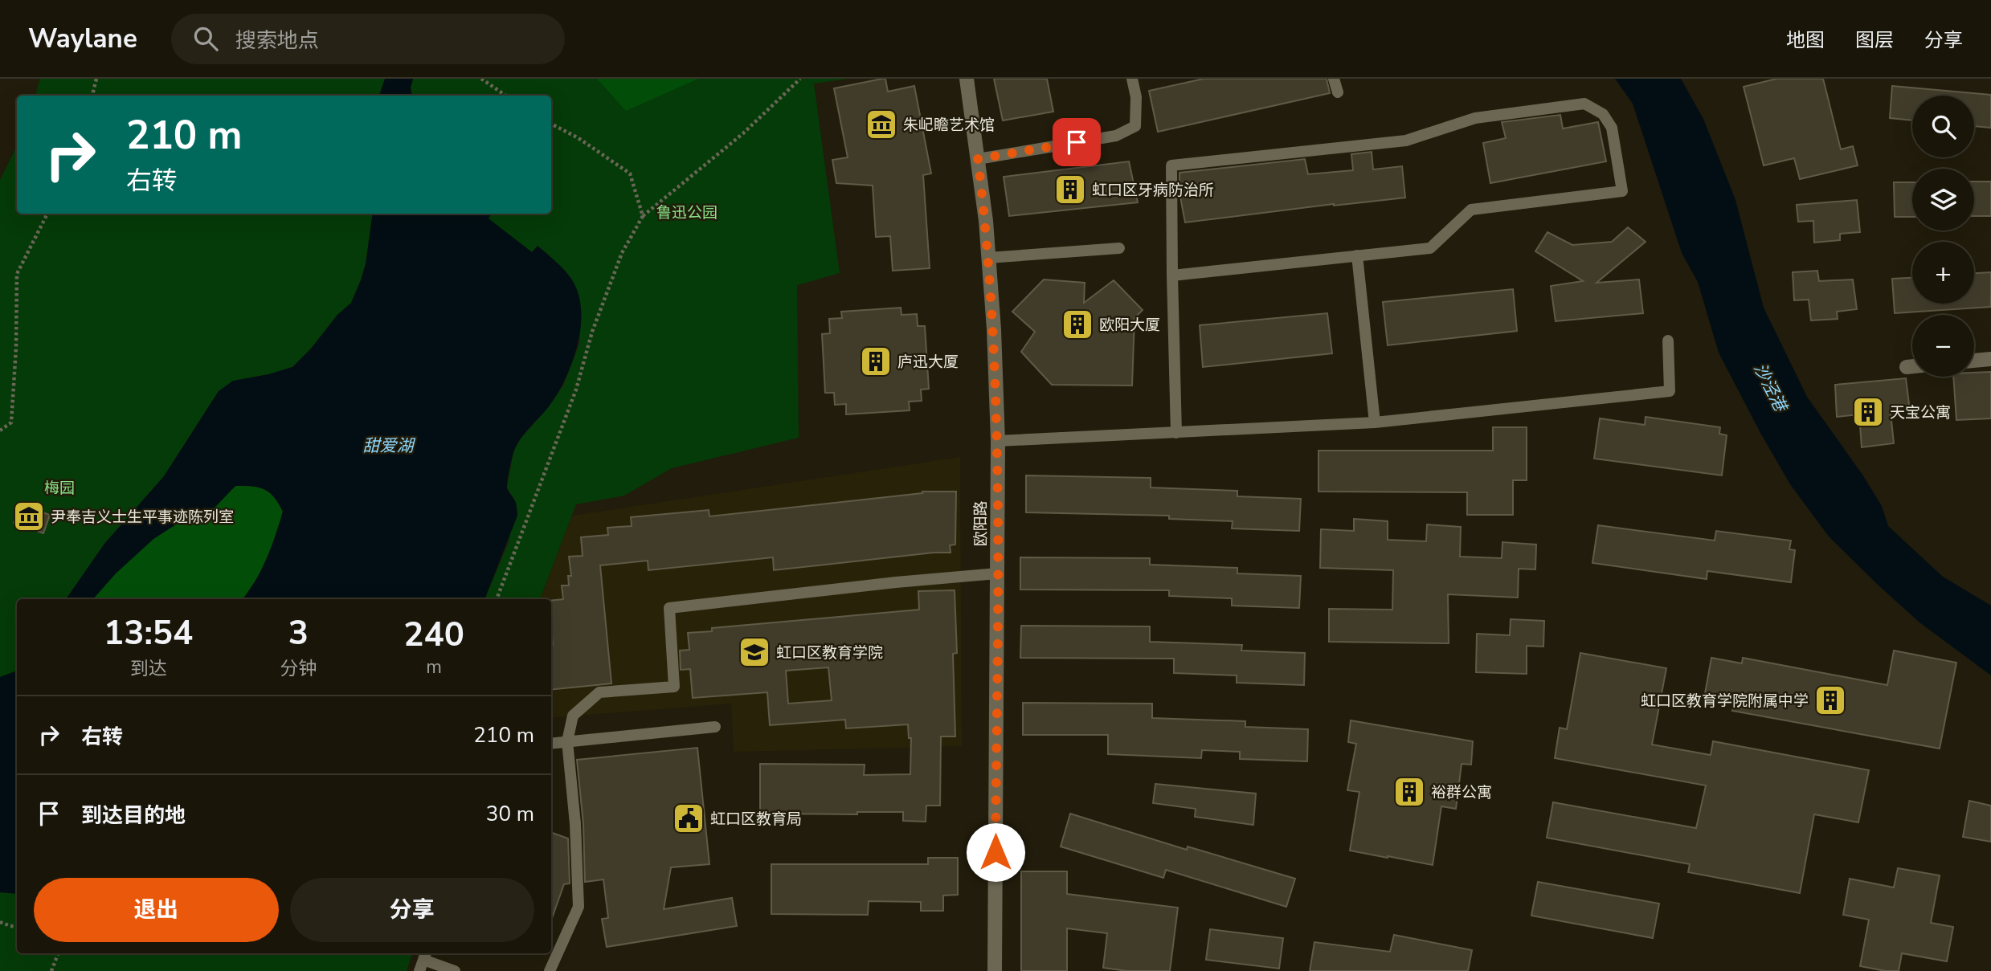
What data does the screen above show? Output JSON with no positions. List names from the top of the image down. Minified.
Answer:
{"streets":{"street":["欧阳路"]},"water":["沙泾港","甜爱湖"],"parks":["鲁迅公园","梅园"],"places":{"museum":["朱屺瞻艺术馆","尹奉吉义士生平事迹陈列室"],"building":["虹口区牙病防治所","欧阳大厦","庐迅大厦","天宝公寓","虹口区教育学院附属中学","裕群公寓"],"school or university":["虹口区教育学院"],"public building":["虹口区教育局"]},"page":{"header":"Waylane","search":"搜索地点","nav":["地图","图层","分享"],"map_buttons":["+","−"],"turn":["210 m","右转"],"eta":["13:54","到达","3","分钟","240","m"],"list":[{"name":"右转","value":"210 m"},{"name":"到达目的地","value":"30 m"}],"buttons":["退出","分享"]}}
